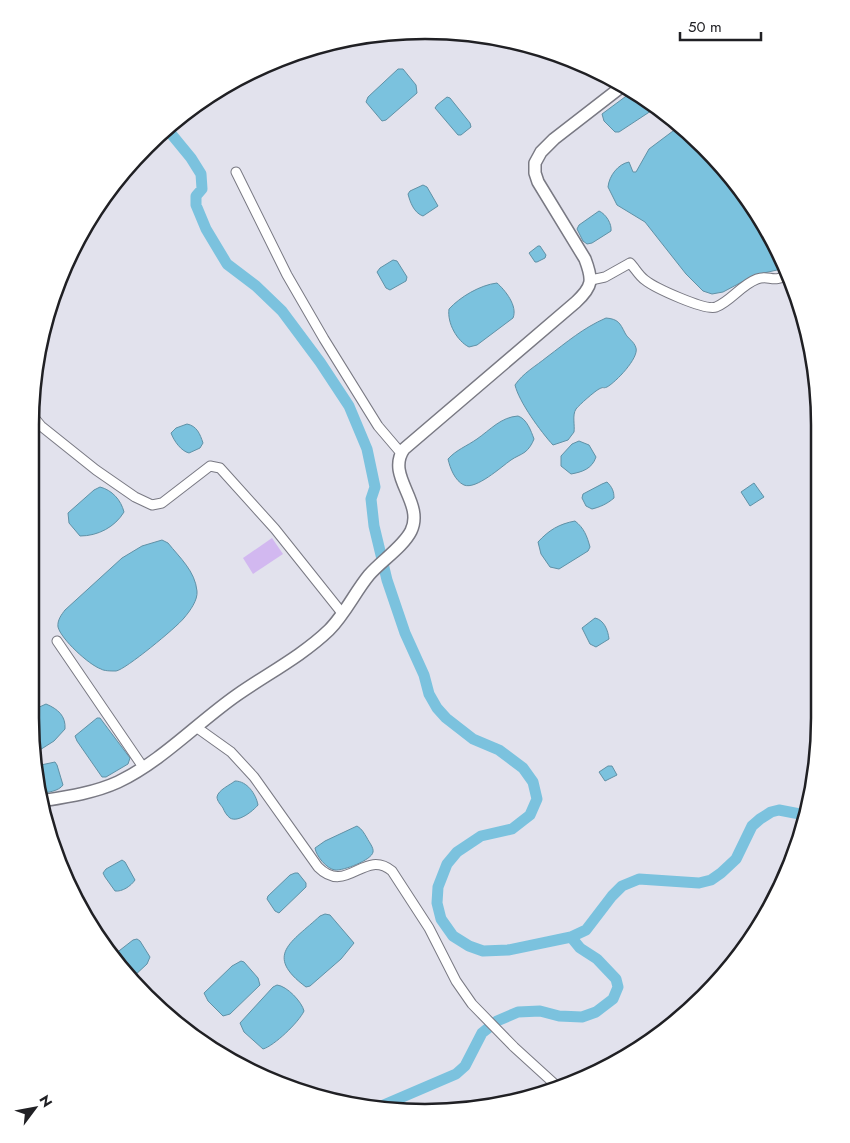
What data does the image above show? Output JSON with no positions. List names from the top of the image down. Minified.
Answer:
{"scale_bar":"50 m","north":"top right"}
